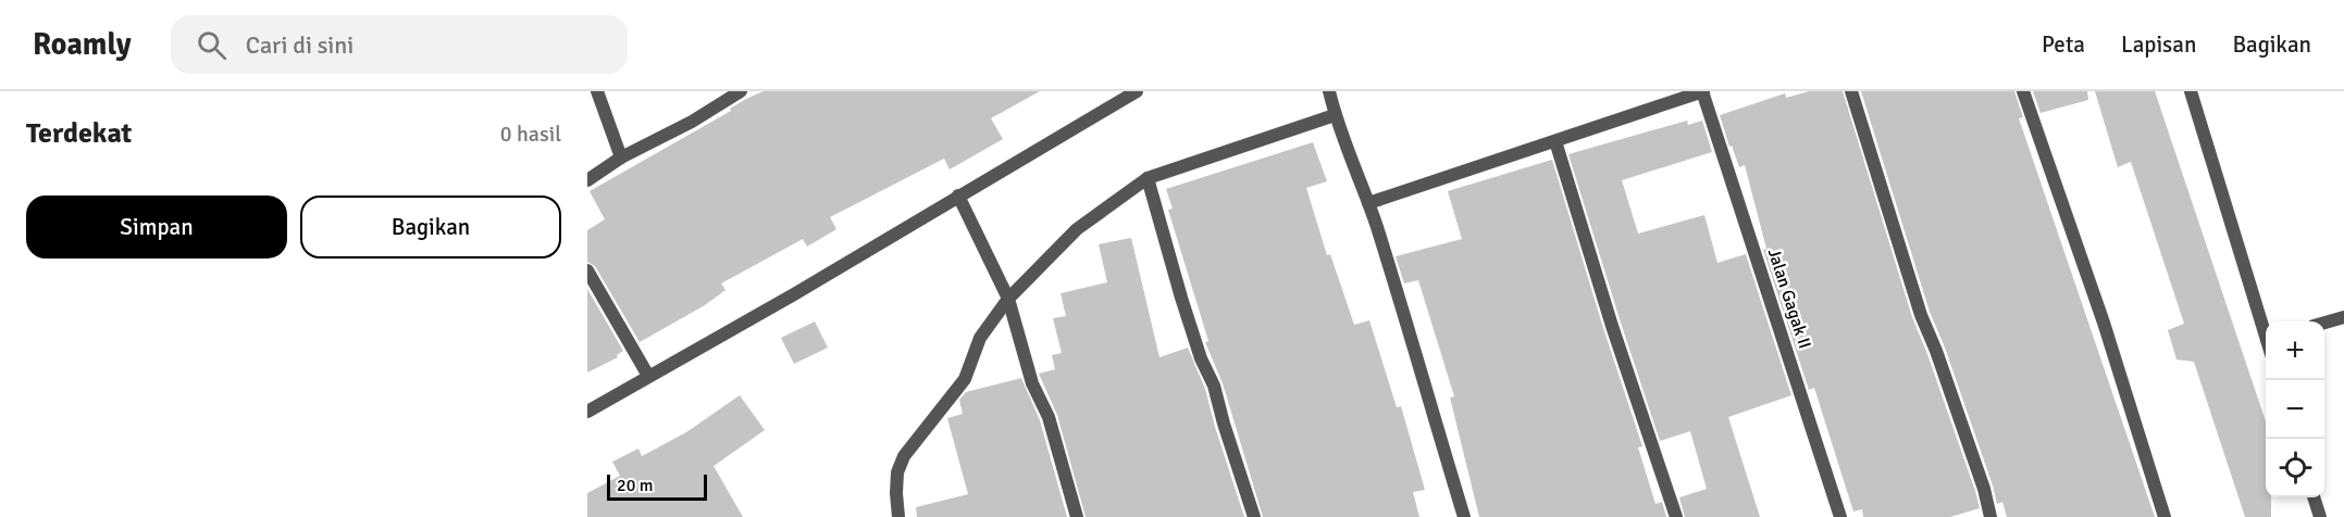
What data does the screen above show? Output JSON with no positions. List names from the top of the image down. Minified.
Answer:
{"streets":{"street":["Jalan Gagak II"]},"scale_bar":"20 m","page":{"header":"Roamly","search":"Cari di sini","nav":["Peta","Lapisan","Bagikan"],"heading":["Terdekat","0 hasil"],"buttons":["Simpan","Bagikan"],"map_buttons":["+","−"],"scale":"20 m"}}
